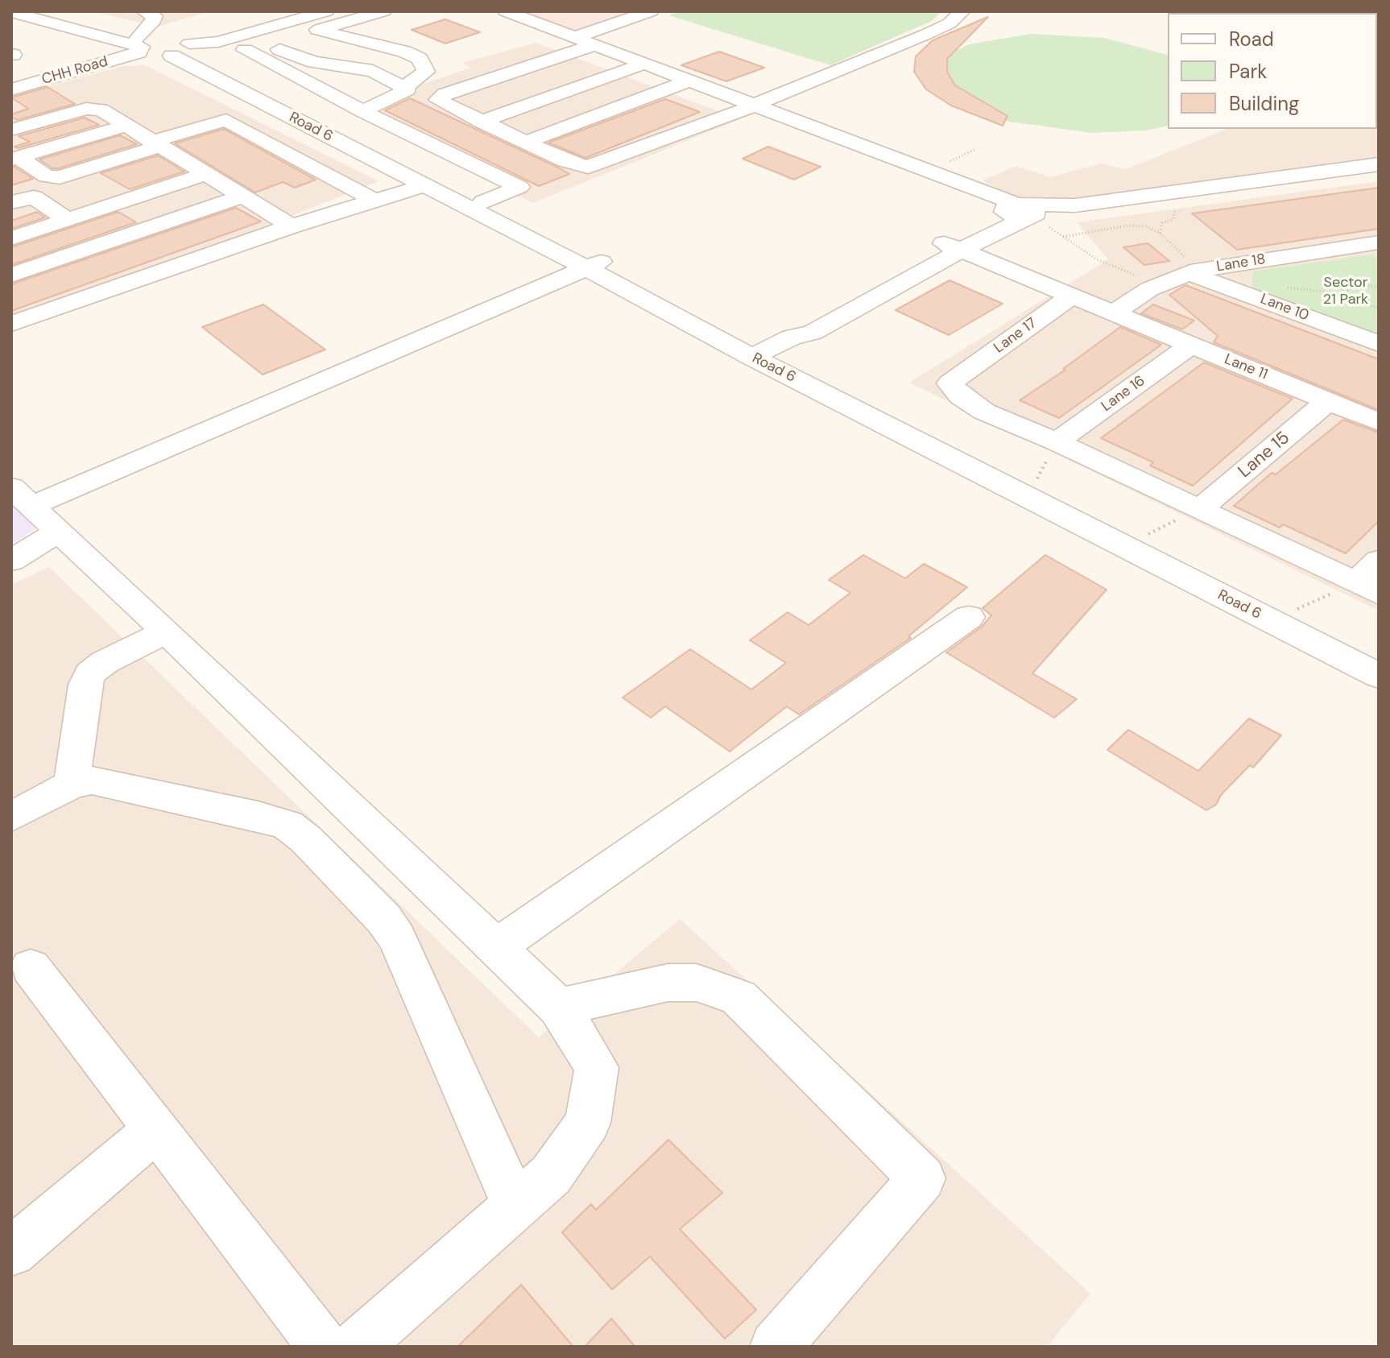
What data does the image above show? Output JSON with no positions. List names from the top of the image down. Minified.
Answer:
{"streets":{"street":["CHH Road","Road 6","Lane 18","Lane 10","Lane 17","Lane 11","Lane 16","Lane 15"]},"crossings":[["CHH Road","Road 6"],["Lane 18","Lane 10"],["Lane 18","Lane 11"],["Lane 17","Lane 11"],["Lane 17","Lane 16"],["Lane 11","Lane 16"],["Lane 11","Lane 15"]],"parks":["Sector 21 Park"],"legend":["Road","Park","Building"]}
